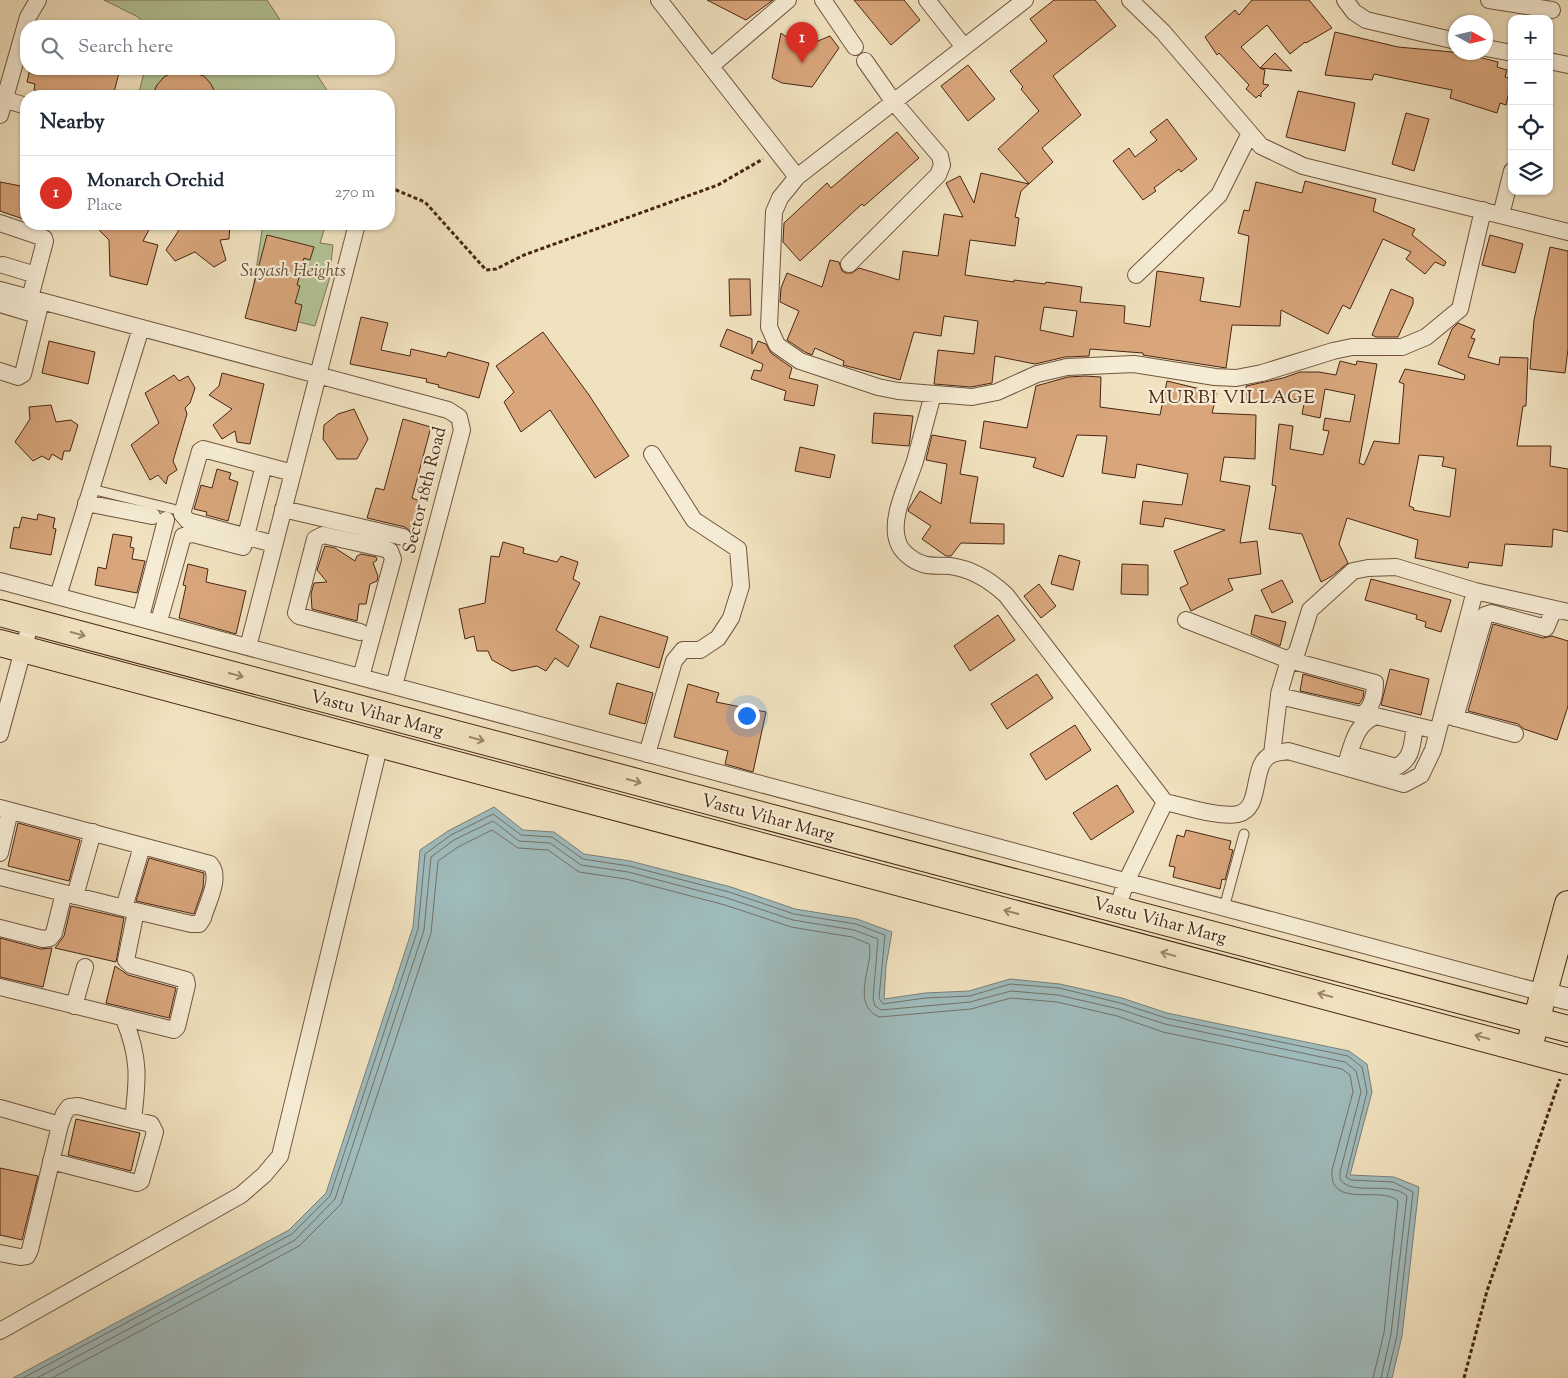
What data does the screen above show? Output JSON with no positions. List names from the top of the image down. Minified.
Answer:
{"streets":{"main road":["Vastu Vihar Marg"],"street":["Sector 18th Road"]},"districts":["MURBI VILLAGE"],"parks":["Suyash Heights"],"north":"right","page":{"map_buttons":["+","−"],"search":"Search here","pins":"1","heading":"Nearby","list":[{"mark":"1","name":"Monarch Orchid","note":"Place","value":"270 m"}]}}
